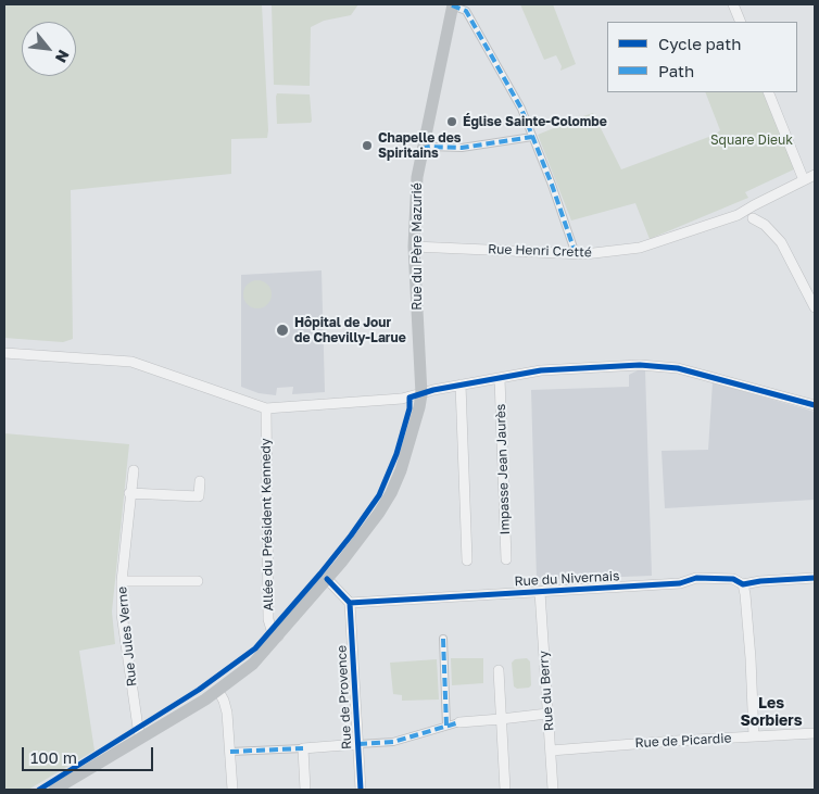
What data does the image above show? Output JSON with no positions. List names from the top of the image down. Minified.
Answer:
{"streets":{"main road":["Rue du Père Mazurié"],"street":["Rue Henri Cretté","Impasse Jean Jaurès","Allée du Président Kennedy","Rue du Nivernais","Rue Jules Verne","Rue du Berry","Rue de Provence","Rue de Picardie"]},"crossings":[["Rue du Père Mazurié","Rue Henri Cretté"],["Rue du Père Mazurié","Allée du Président Kennedy"],["Rue du Père Mazurié","Rue Jules Verne"],["Rue du Nivernais","Rue du Berry"],["Rue du Nivernais","Rue de Provence"],["Rue du Berry","Rue de Picardie"]],"districts":["Les Sorbiers"],"parks":["Square Dieuk"],"places":["Église Sainte-Colombe","Chapelle des Spiritains","Hôpital de Jour de Chevilly-Larue"],"legend":["Cycle path","Path"],"scale_bar":"100 m","north":"bottom right"}
